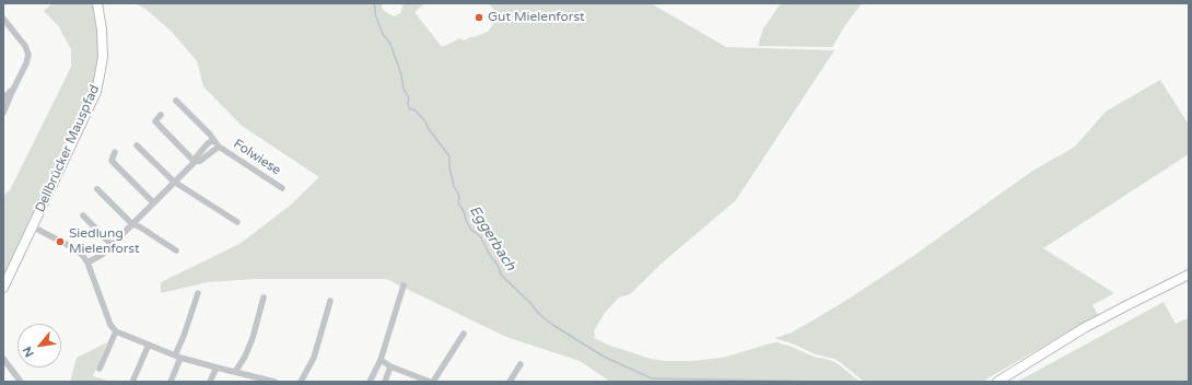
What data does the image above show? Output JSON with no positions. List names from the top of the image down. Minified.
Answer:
{"streets":{"main road":["Dellbrücker Mauspfad"],"street":["Folwiese"]},"water":["Eggerbach"],"places":["Gut Mielenforst","Siedlung Mielenforst"],"north":"bottom left"}
